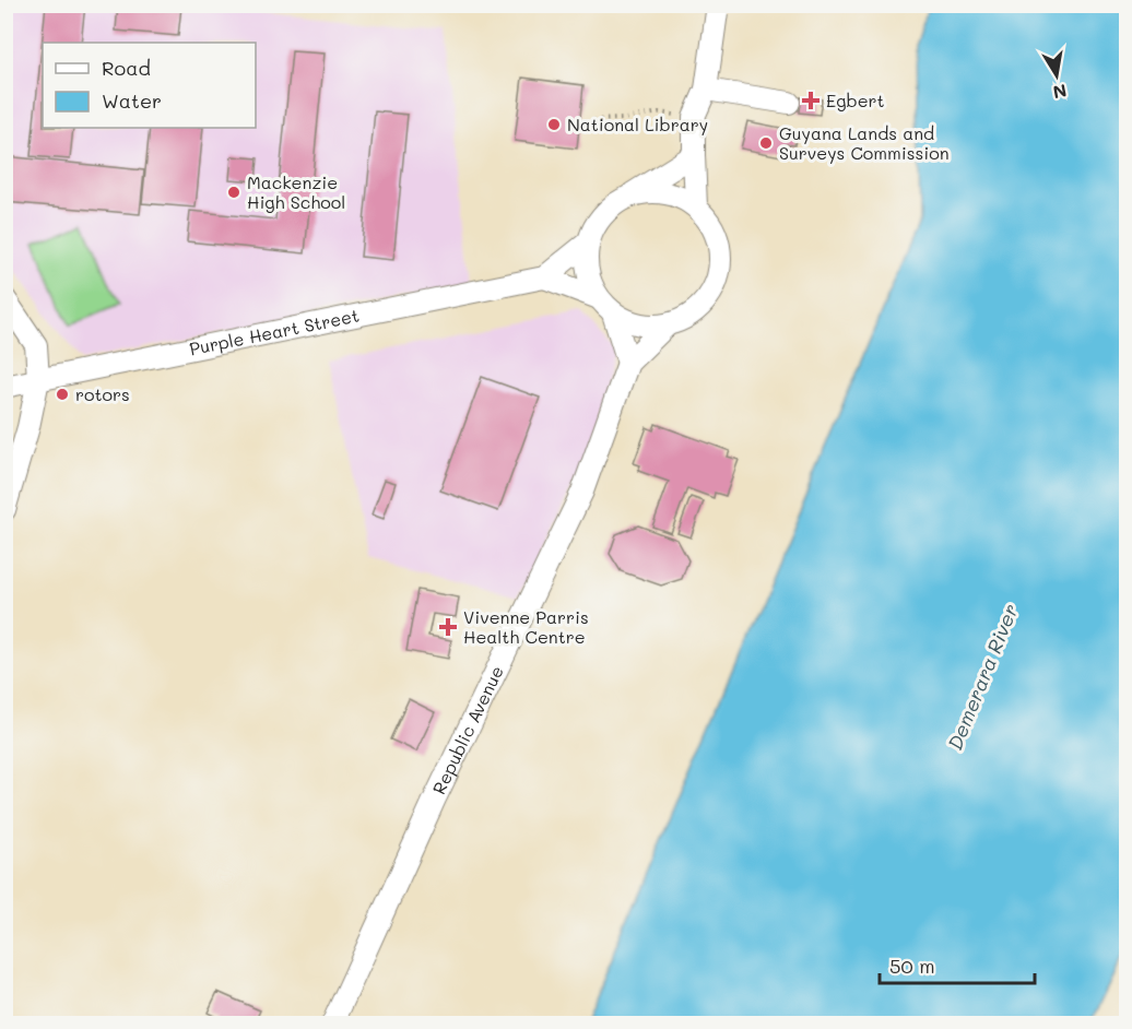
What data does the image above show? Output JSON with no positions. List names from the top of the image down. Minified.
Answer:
{"streets":{"street":["Purple Heart Street","Republic Avenue"]},"crossings":[["Purple Heart Street","Republic Avenue"]],"water":["Demerara River"],"places":{"health":["Egbert","Vivenne Parris Health Centre"],"other":["National Library","Guyana Lands and Surveys Commission","Mackenzie High School","rotors"]},"legend":["Road","Water"],"scale_bar":"50 m","north":"bottom"}
